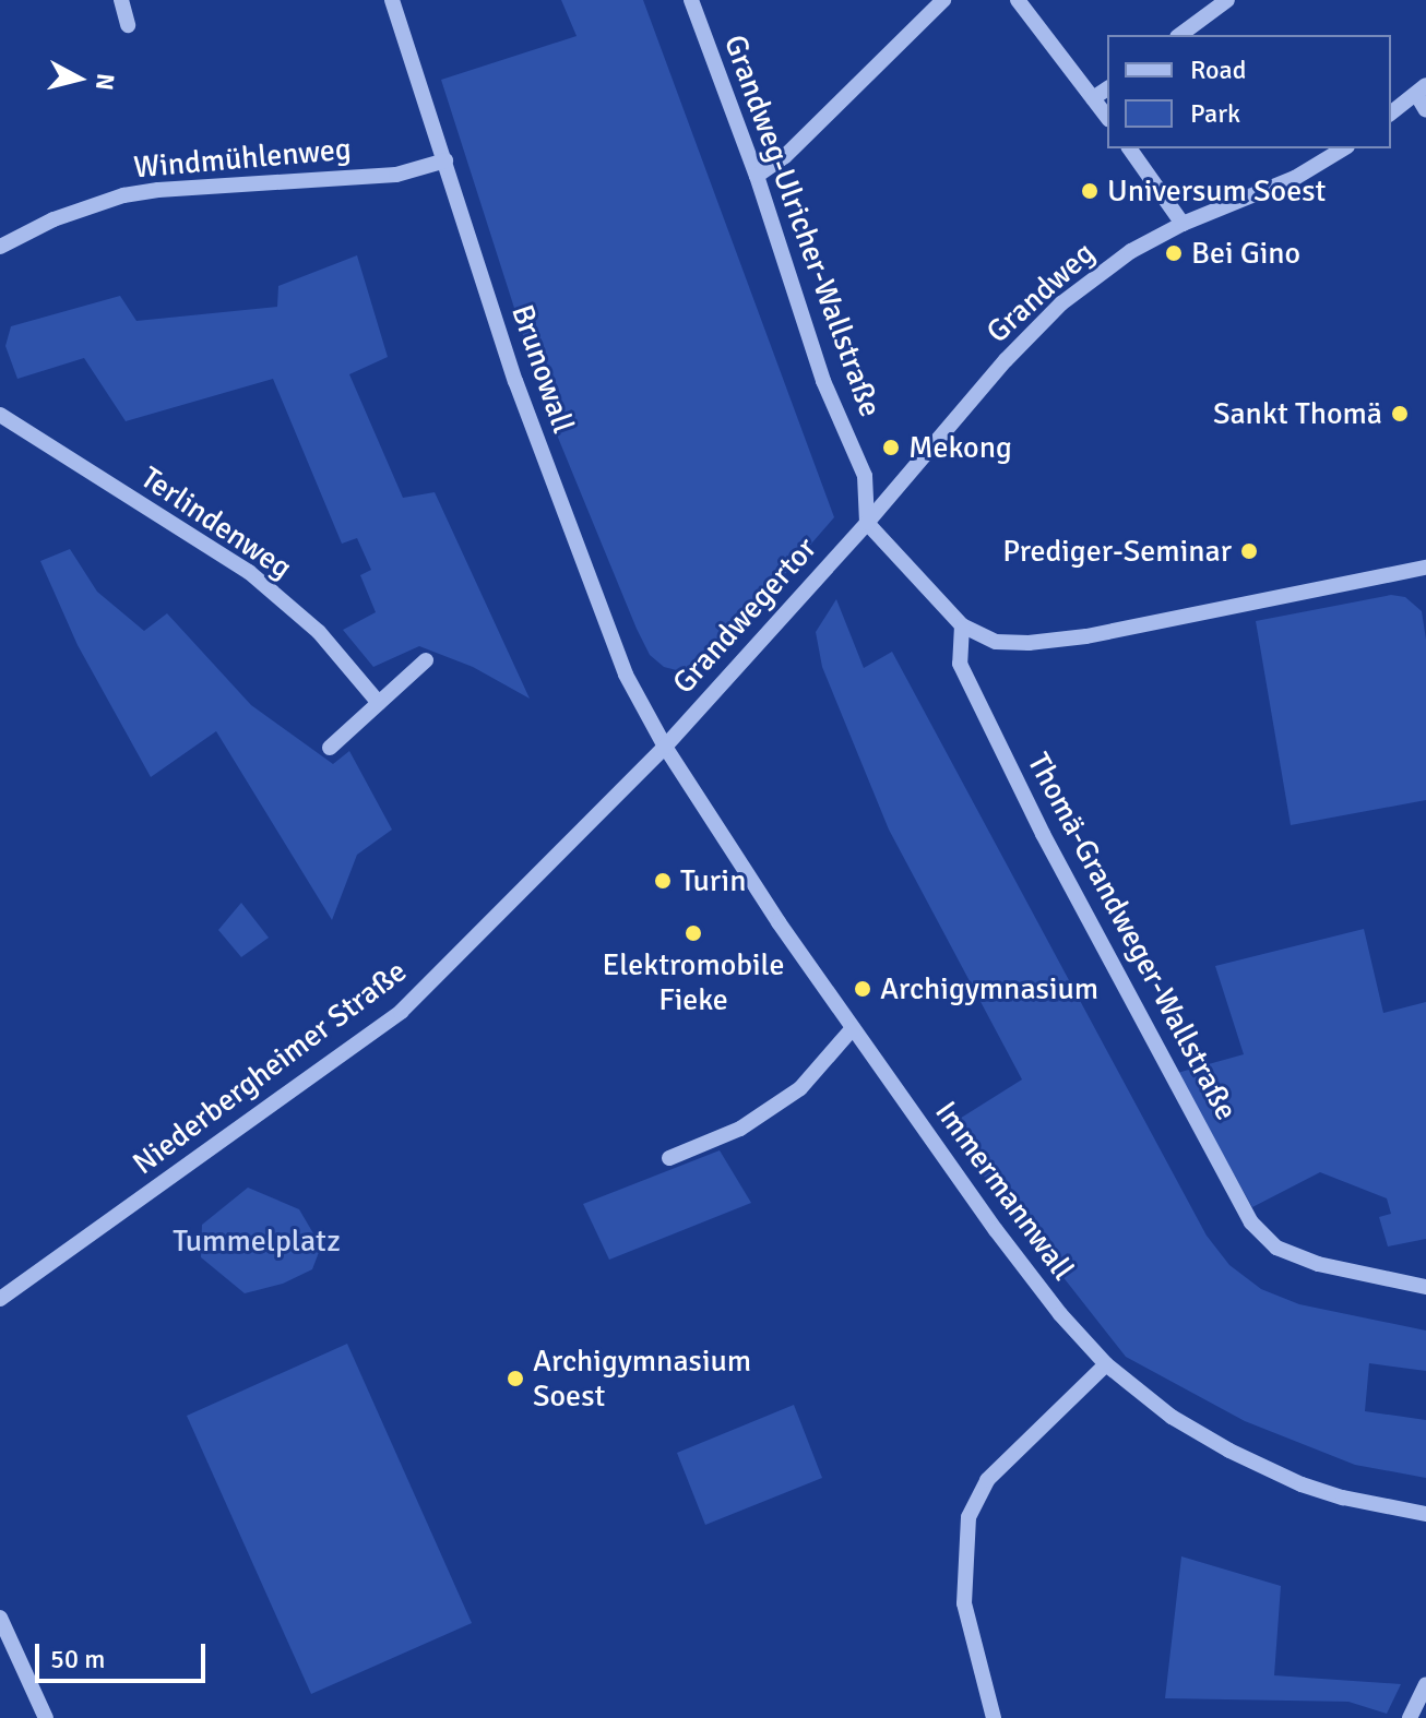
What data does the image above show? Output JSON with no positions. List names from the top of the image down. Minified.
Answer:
{"streets":{"street":["Windmühlenweg","Grandweg-Ulricher-Wallstraße","Grandweg","Brunowall","Terlindenweg","Grandwegertor","Thomä-Grandweger-Wallstraße","Niederbergheimer Straße","Immermannwall"]},"crossings":[["Windmühlenweg","Brunowall"],["Grandweg-Ulricher-Wallstraße","Grandweg"],["Grandweg-Ulricher-Wallstraße","Grandwegertor"],["Grandweg","Grandwegertor"],["Brunowall","Grandwegertor"],["Brunowall","Niederbergheimer Straße"],["Brunowall","Immermannwall"],["Grandwegertor","Niederbergheimer Straße"],["Grandwegertor","Immermannwall"],["Niederbergheimer Straße","Immermannwall"]],"parks":["Tummelplatz"],"places":["Universum Soest","Bei Gino","Sankt Thomä","Mekong","Prediger-Seminar","Turin","Elektromobile Fieke","Archigymnasium","Archigymnasium Soest"],"legend":["Road","Park"],"scale_bar":"50 m","north":"right"}
